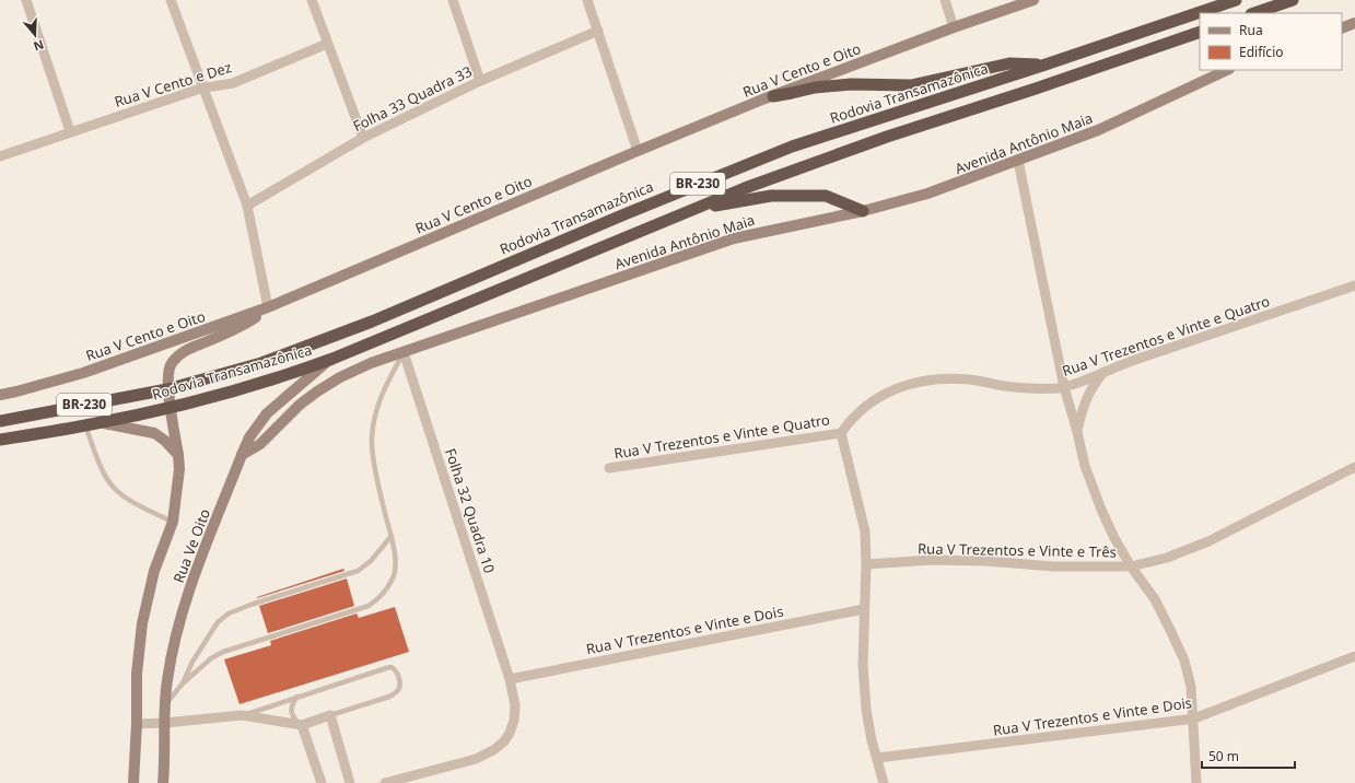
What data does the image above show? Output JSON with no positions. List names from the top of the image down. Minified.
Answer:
{"streets":{"highway":["Rodovia Transamazônica","BR-230"],"main road":["Rua V Cento e Oito","Avenida Antônio Maia","Rua Ve Oito"],"street":["Rua V Cento e Dez","Folha 33 Quadra 33","Rua V Trezentos e Vinte e Quatro","Folha 32 Quadra 10","Rua V Trezentos e Vinte e Três","Rua V Trezentos e Vinte e Dois"]},"crossings":[["Rua V Cento e Oito","Rua Ve Oito"],["Rodovia Transamazônica","Rua Ve Oito"],["Avenida Antônio Maia","Folha 32 Quadra 10"],["Avenida Antônio Maia","Rua Ve Oito"],["Folha 32 Quadra 10","Rua V Trezentos e Vinte e Dois"]],"legend":["Rua","Edifício"],"scale_bar":"50 m","north":"bottom"}
